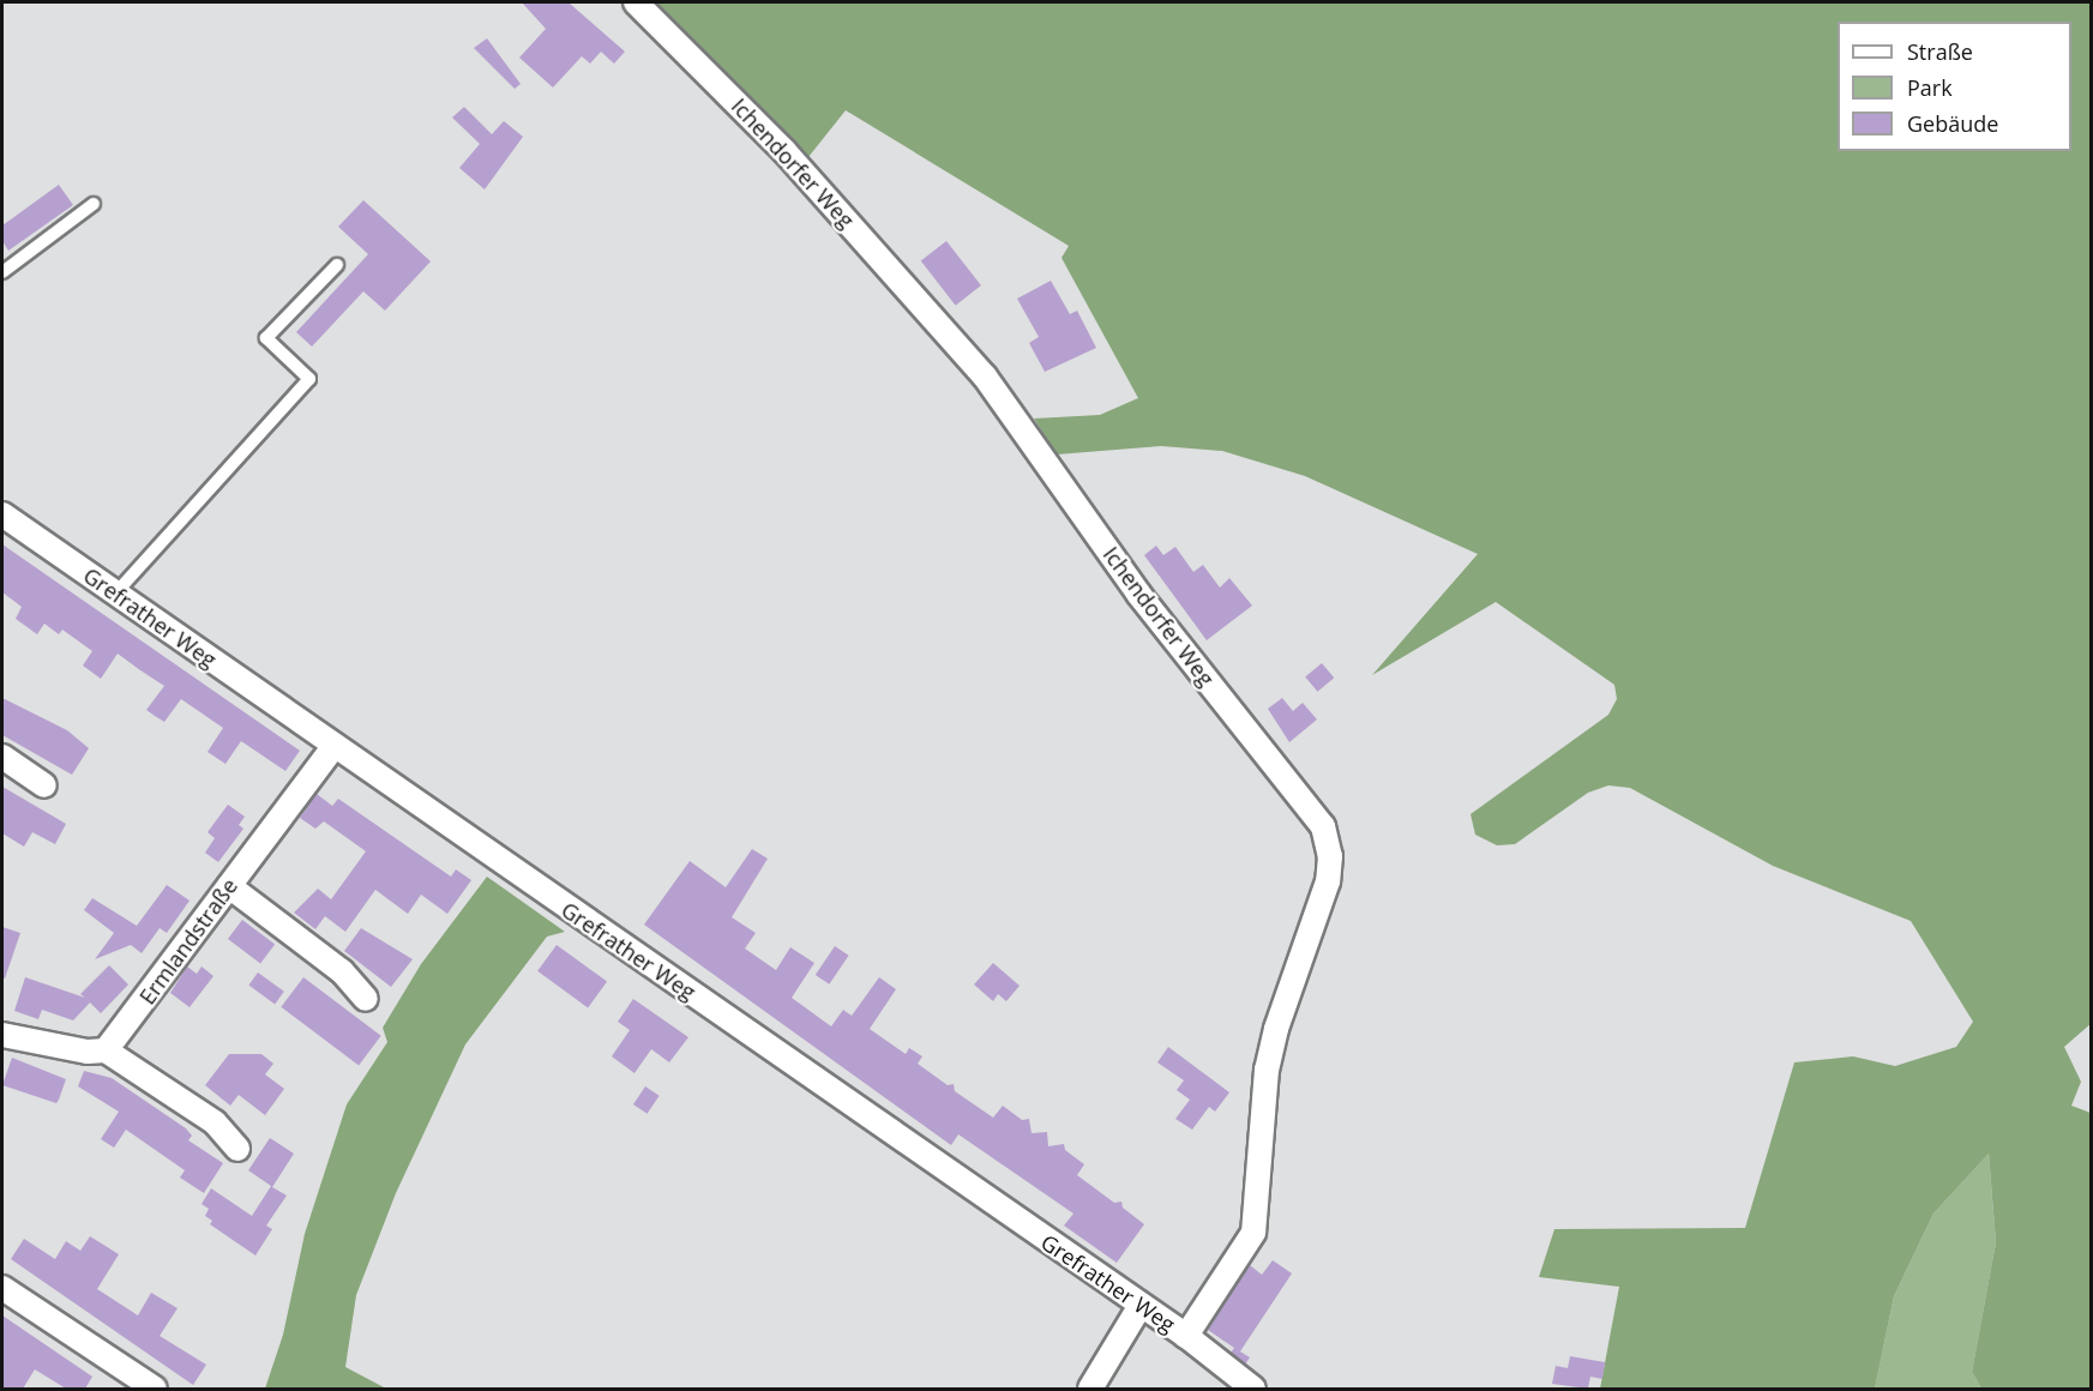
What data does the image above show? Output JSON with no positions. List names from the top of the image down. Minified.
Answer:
{"streets":{"street":["Ichendorfer Weg","Grefrather Weg","Ermlandstraße"]},"crossings":[["Ichendorfer Weg","Grefrather Weg"],["Grefrather Weg","Ermlandstraße"]],"legend":["Straße","Park","Gebäude"]}
